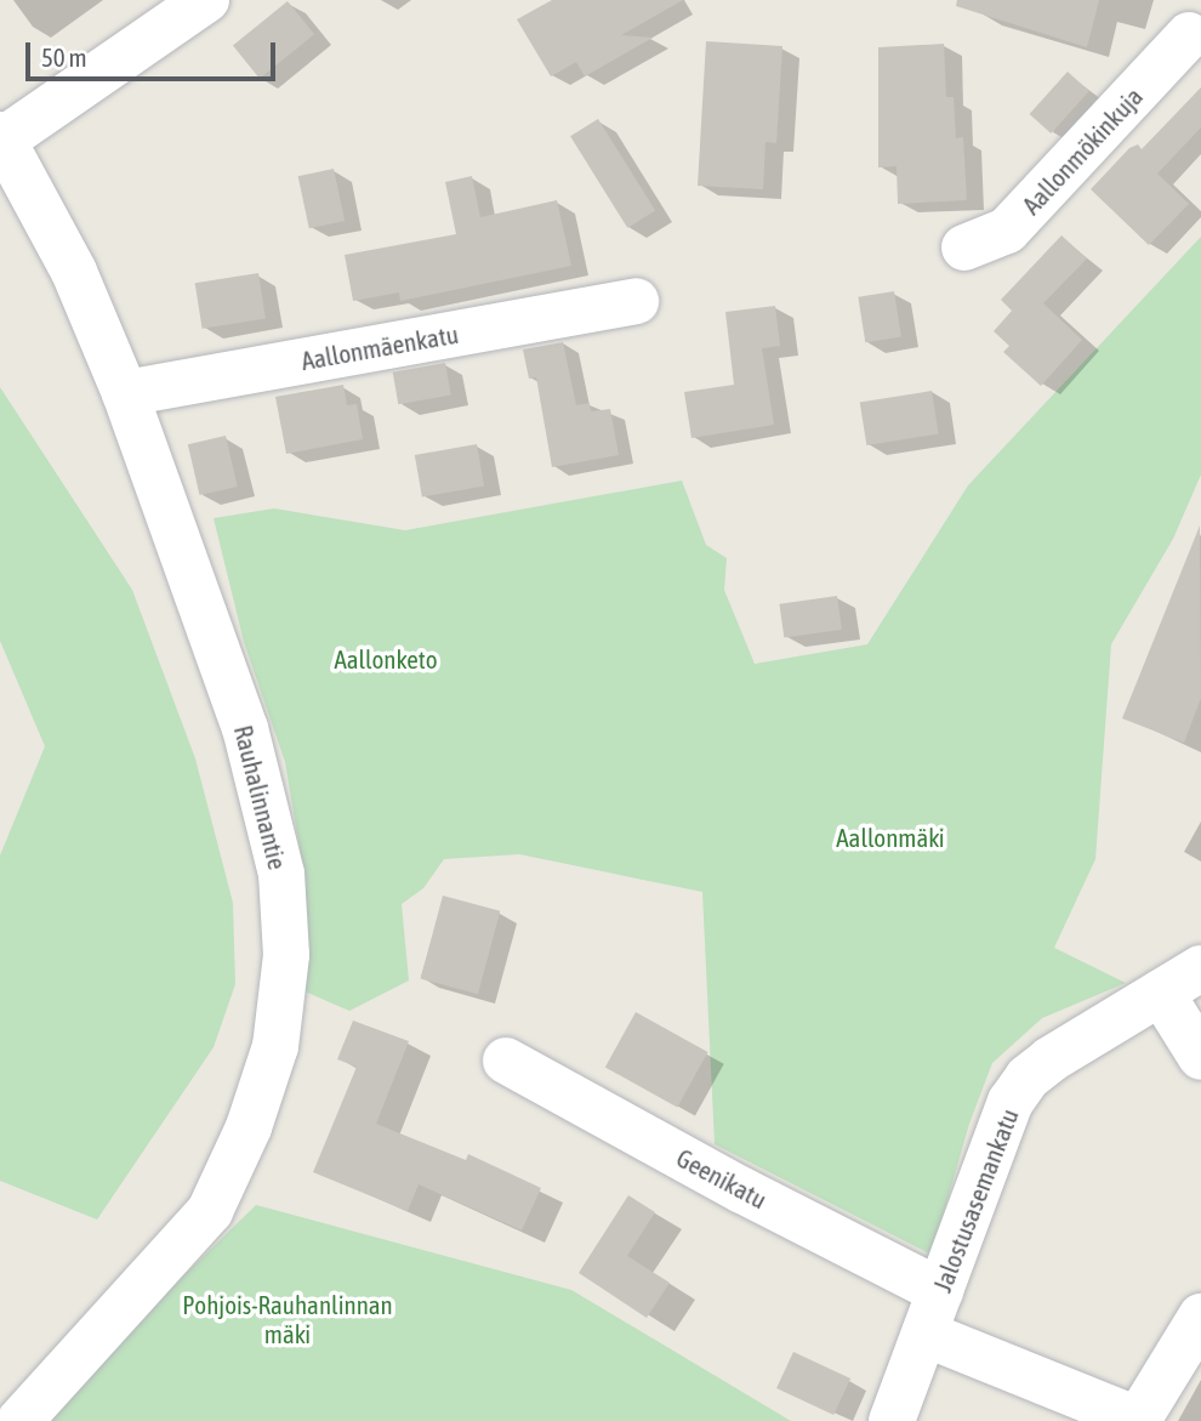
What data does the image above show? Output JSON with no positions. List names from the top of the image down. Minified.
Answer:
{"streets":{"street":["Aallonmökinkuja","Aallonmäenkatu","Rauhalinnantie","Geenikatu","Jalostusasemankatu"]},"crossings":[["Aallonmäenkatu","Rauhalinnantie"],["Geenikatu","Jalostusasemankatu"]],"parks":["Aallonketo","Aallonmäki","Pohjois-Rauhanlinnan mäki"],"scale_bar":"50 m"}
